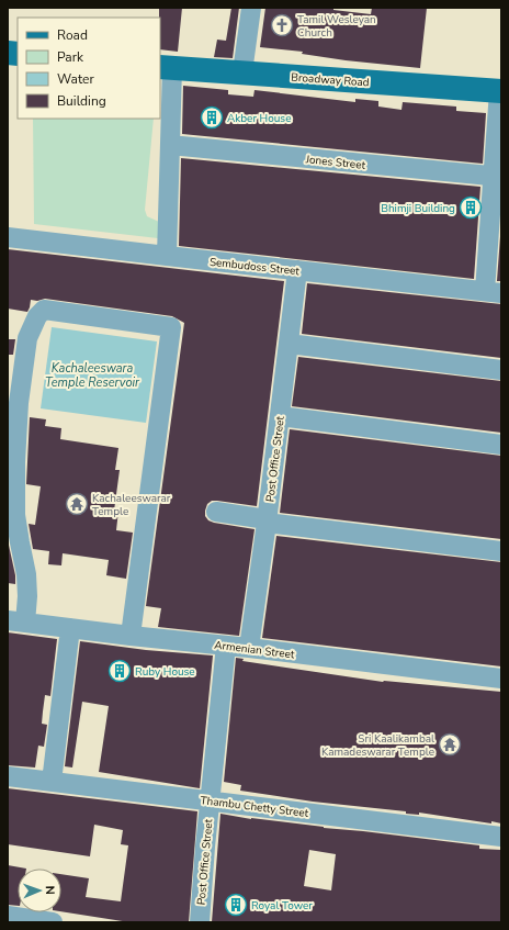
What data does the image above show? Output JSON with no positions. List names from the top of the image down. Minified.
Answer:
{"streets":{"main road":["Broadway Road"],"street":["Jones Street","Sembudoss Street","Post Office Street","Armenian Street","Thambu Chetty Street"]},"crossings":[["Sembudoss Street","Post Office Street"],["Post Office Street","Armenian Street"],["Post Office Street","Thambu Chetty Street"]],"water":["Kachaleeswara Temple Reservoir"],"places":{"church":["Tamil Wesleyan Church"],"building":["Akber House","Bhimji Building","Ruby House","Royal Tower"],"temple":["Kachaleeswarar Temple","Sri Kaalikambal Kamadeswarar Temple"]},"legend":["Road","Park","Water","Building"],"north":"right"}
